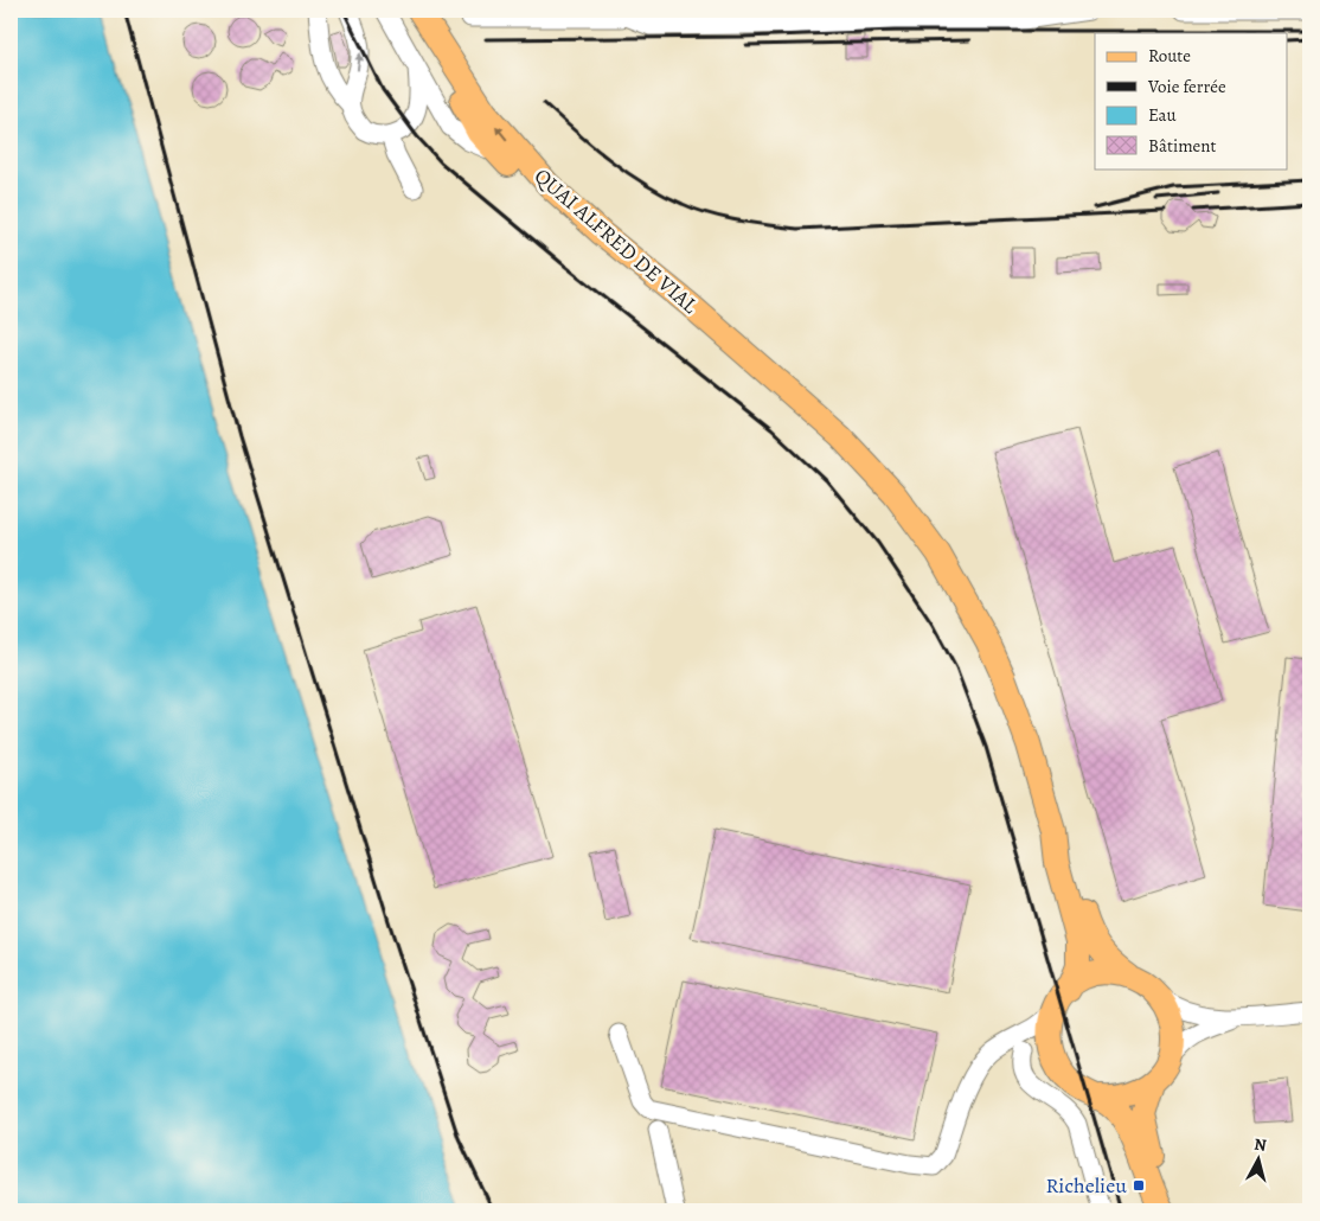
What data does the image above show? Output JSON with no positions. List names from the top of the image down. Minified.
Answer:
{"streets":{"main road":["QUAI ALFRED DE VIAL"]},"places":{"transit":["Richelieu"]},"legend":["Route","Voie ferrée","Eau","Bâtiment"],"north":"top"}
